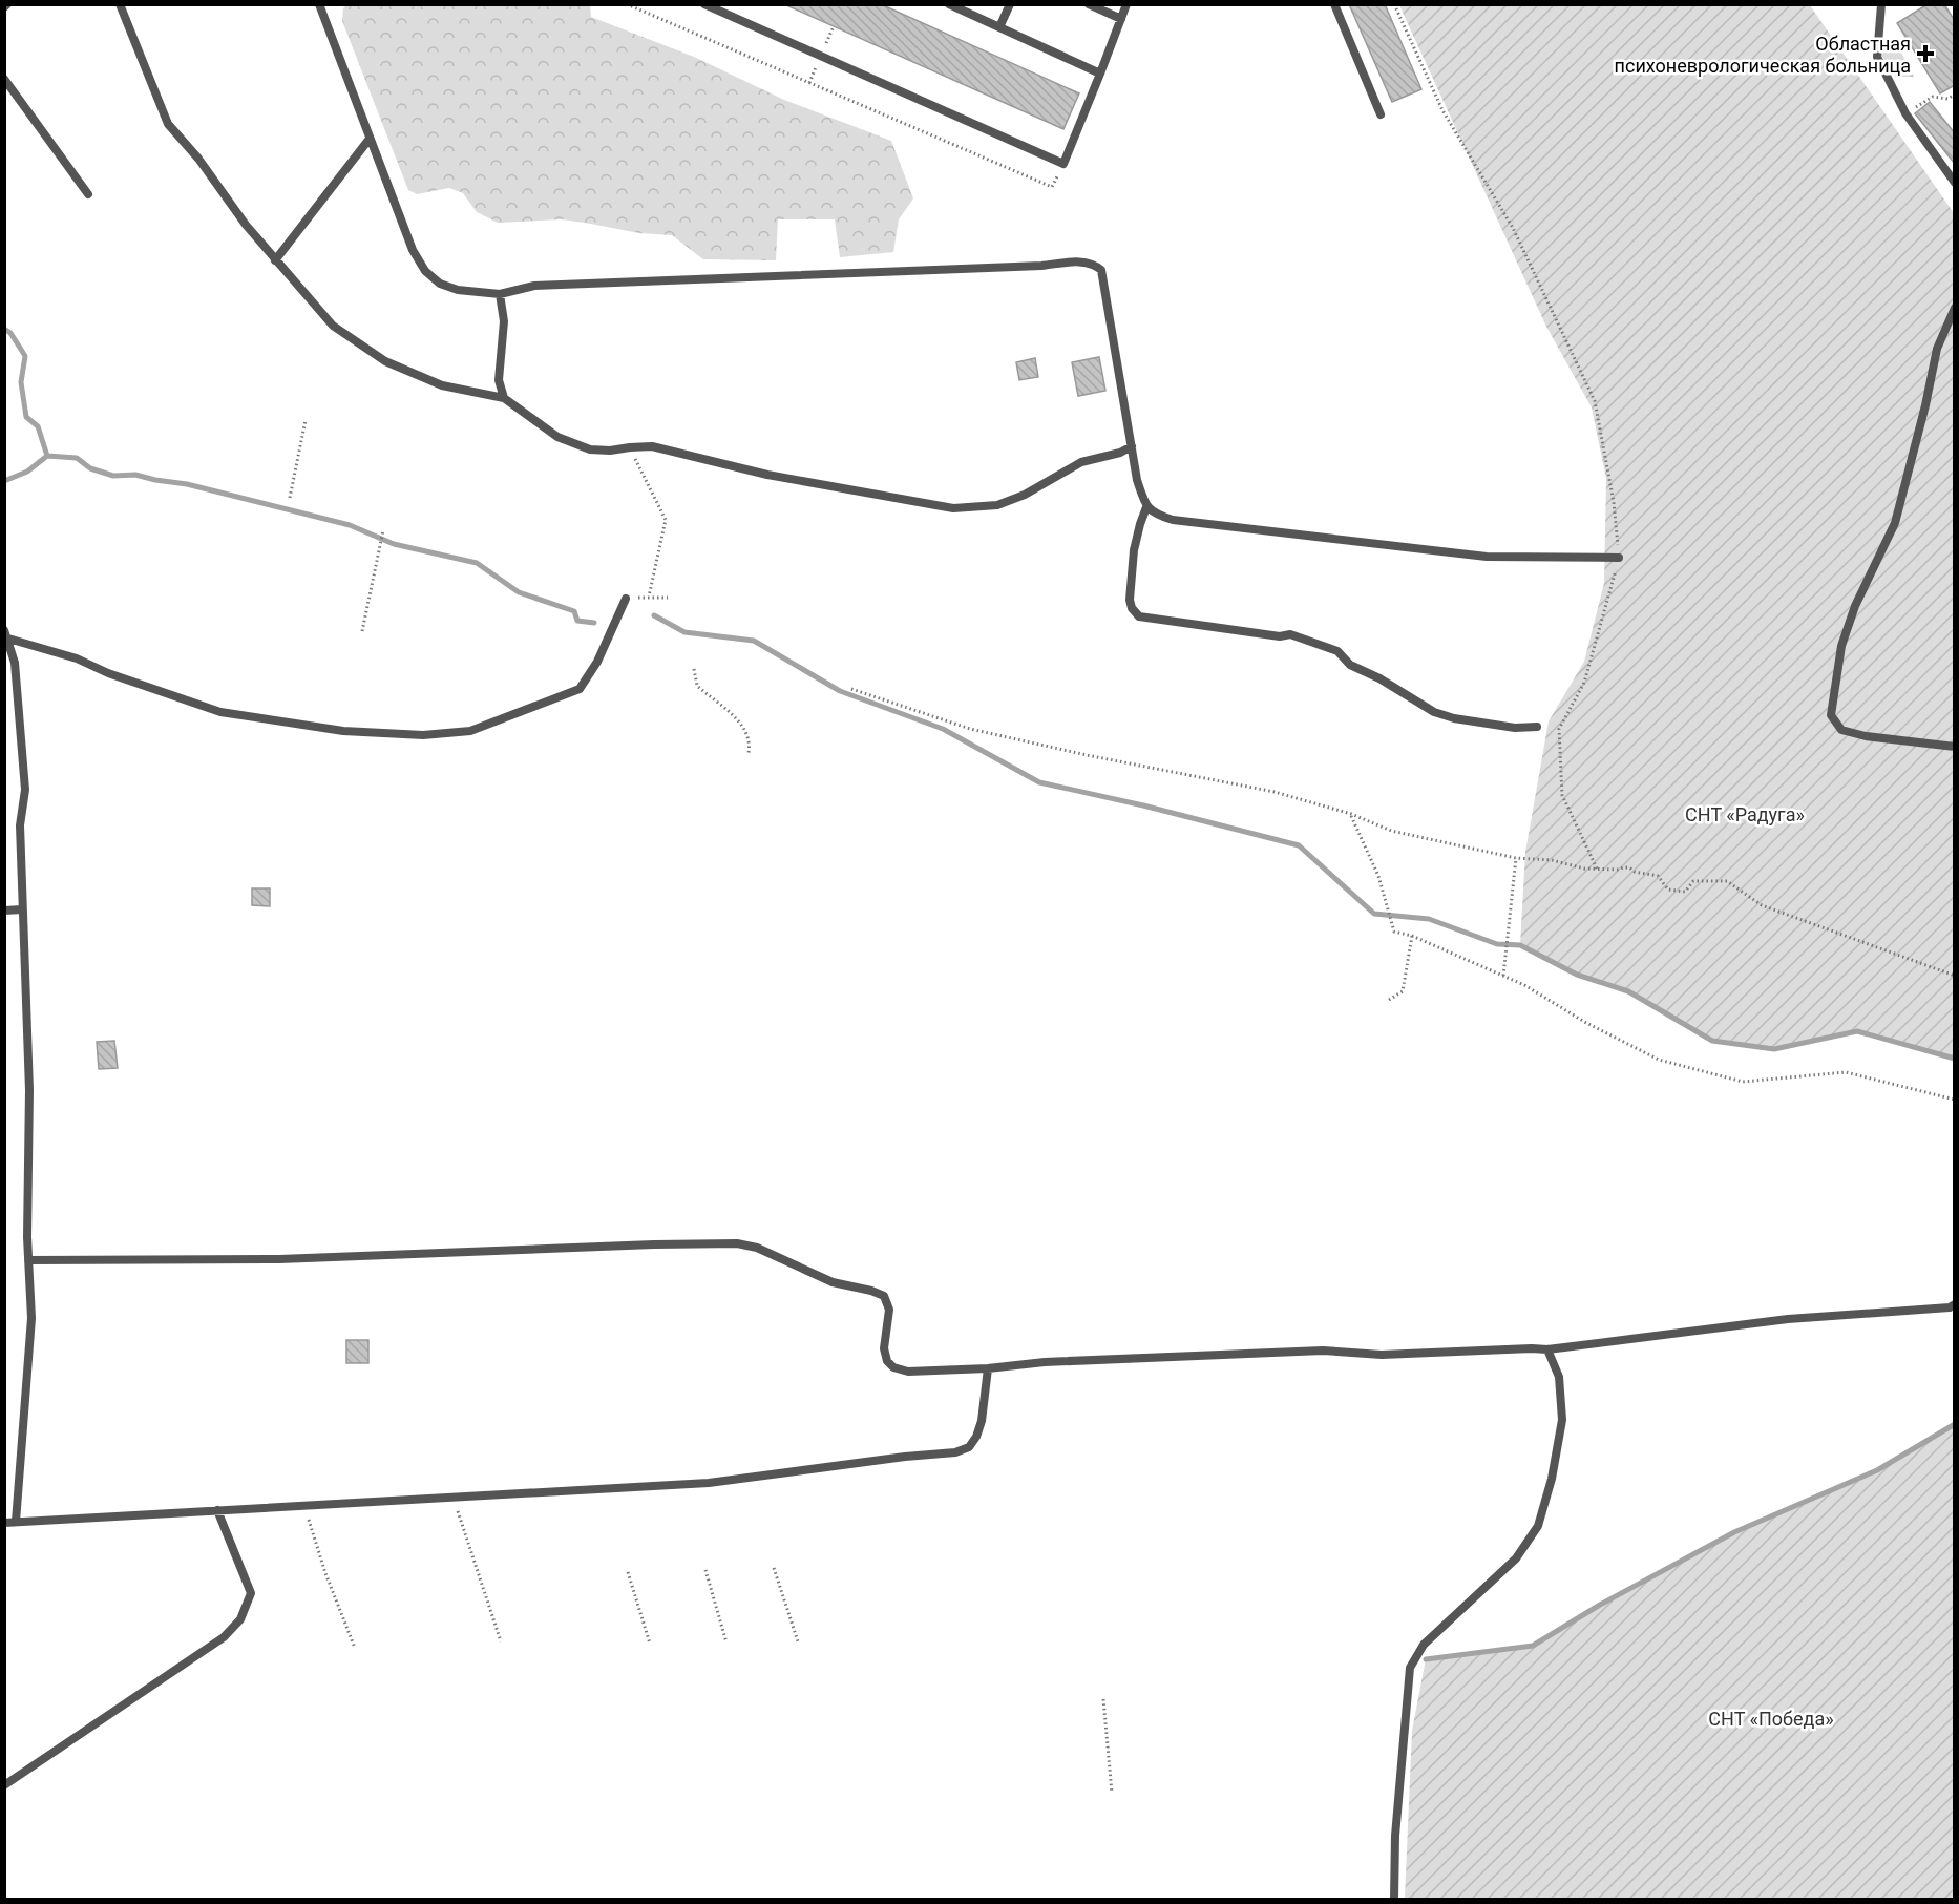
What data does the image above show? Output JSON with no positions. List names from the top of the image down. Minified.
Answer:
{"parks":["СНТ «Радуга»","СНТ «Победа»"],"places":{"health":["Областная психоневрологическая больница"]}}
